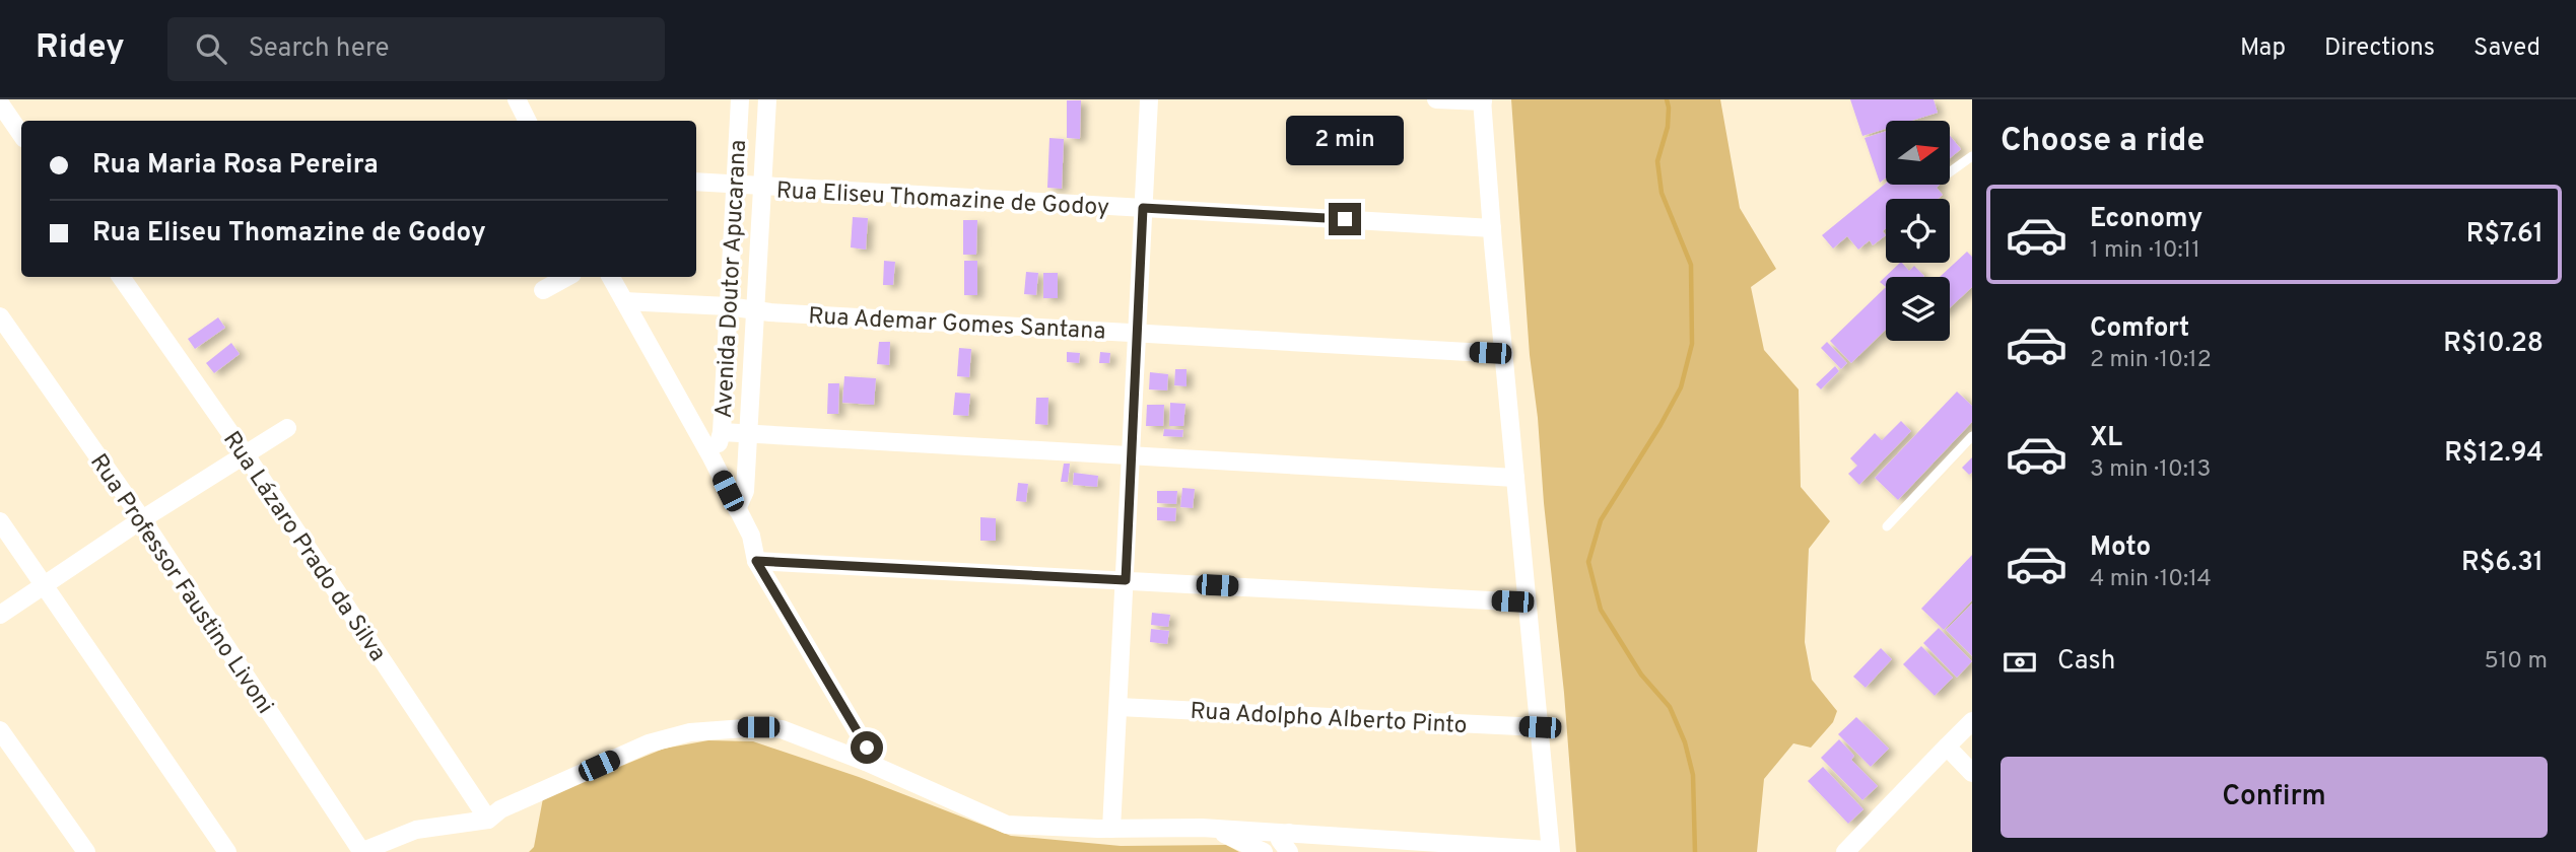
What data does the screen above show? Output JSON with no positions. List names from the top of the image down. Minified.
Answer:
{"streets":{"street":["Rua Eliseu Thomazine de Godoy","Avenida Doutor Apucarana","Rua Ademar Gomes Santana","Rua Lázaro Prado da Silva","Rua Professor Faustino Livoni","Rua Adolpho Alberto Pinto"]},"crossings":[["Rua Eliseu Thomazine de Godoy","Avenida Doutor Apucarana"],["Avenida Doutor Apucarana","Rua Ademar Gomes Santana"]],"north":"right","page":{"header":"Ridey","search":"Search here","nav":["Map","Directions","Saved"],"heading":"Choose a ride","bubble":"2 min","banner":["Rua Maria Rosa Pereira","Rua Eliseu Thomazine de Godoy"],"list":[{"name":"Economy","note":"1 min · 10:11","value":"R$7.61"},{"name":"Comfort","note":"2 min · 10:12","value":"R$10.28"},{"name":"XL","note":"3 min · 10:13","value":"R$12.94"},{"name":"Moto","note":"4 min · 10:14","value":"R$6.31"}],"pay":["Cash","510 m"],"buttons":"Confirm"}}
